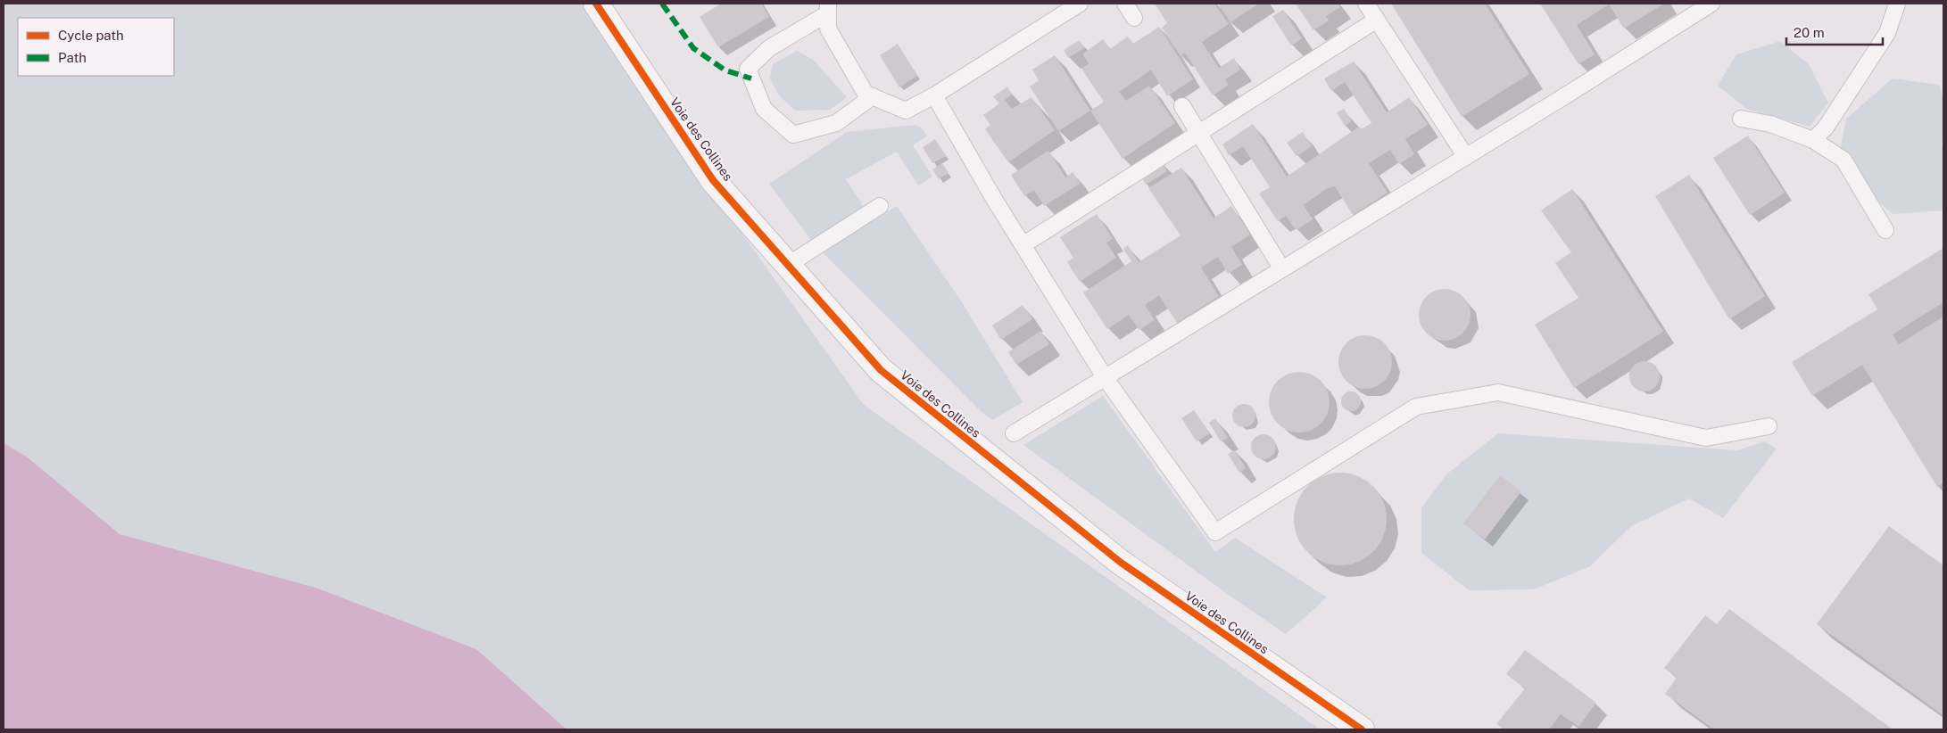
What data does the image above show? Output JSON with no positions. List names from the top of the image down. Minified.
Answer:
{"streets":{"street":["Voie des Collines"]},"legend":["Cycle path","Path"],"scale_bar":"20 m"}
